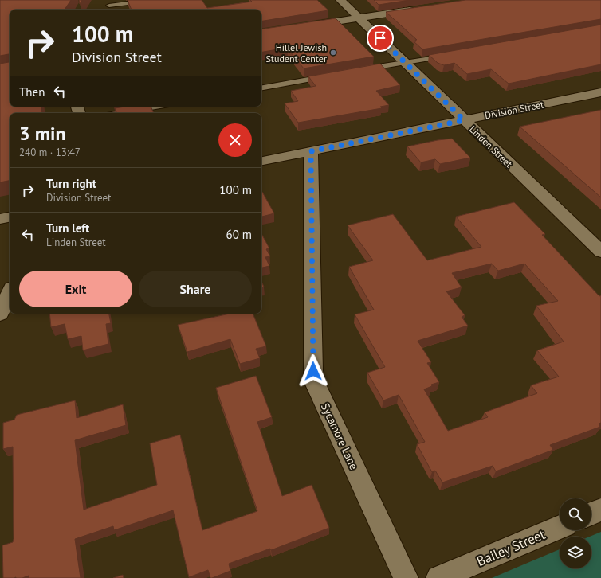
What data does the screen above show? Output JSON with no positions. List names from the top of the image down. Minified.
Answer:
{"streets":{"street":["Division Street","Linden Street","Sycamore Lane","Bailey Street"]},"crossings":[["Division Street","Linden Street"],["Division Street","Sycamore Lane"]],"places":["Hillel Jewish Student Center"],"page":{"turn":["100 m","Division Street"],"then":"Then","heading":["3 min","240 m · 13:47"],"list":[{"name":"Turn right","note":"Division Street","value":"100 m"},{"name":"Turn left","note":"Linden Street","value":"60 m"}],"buttons":["Exit","Share"]}}
